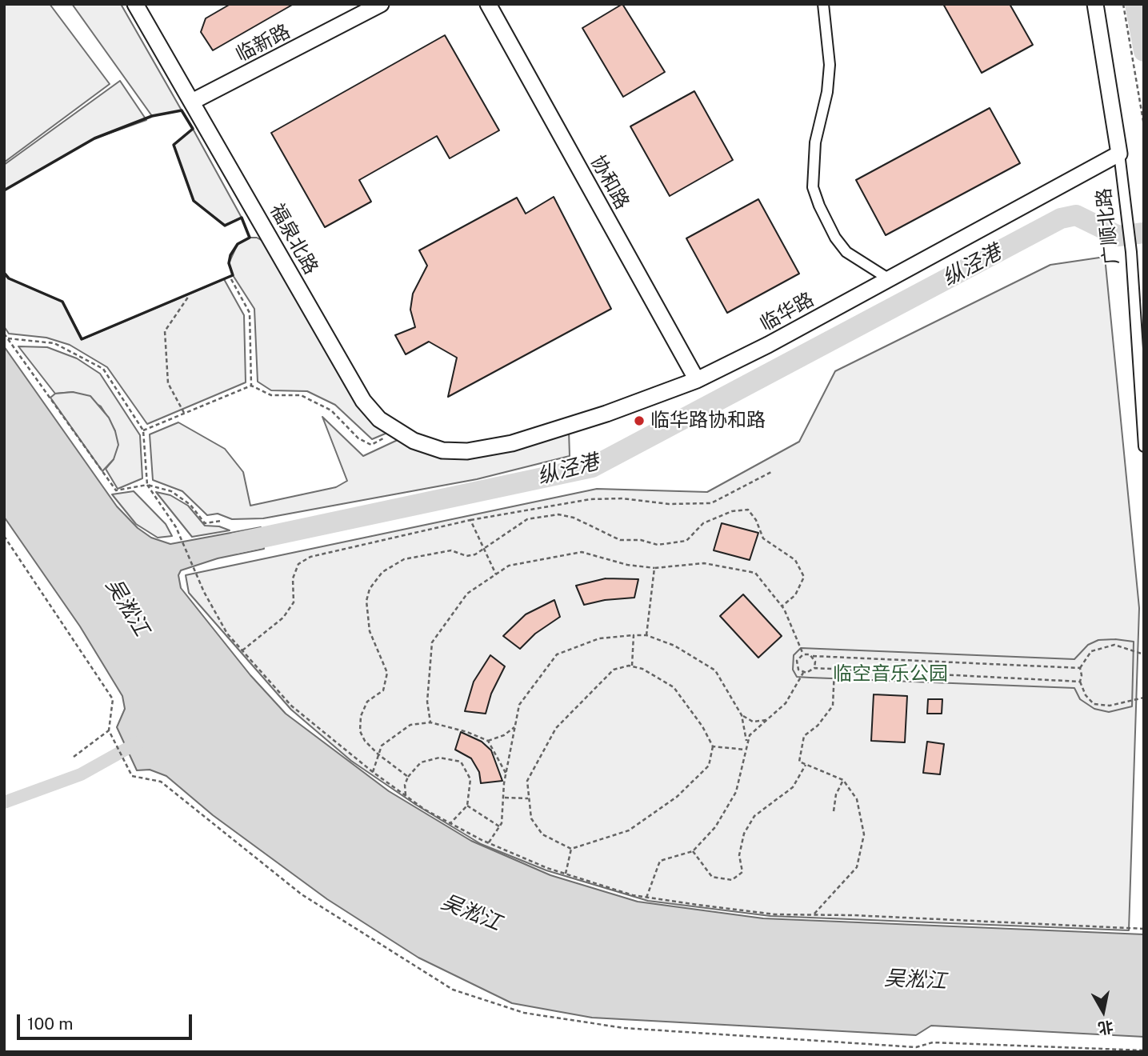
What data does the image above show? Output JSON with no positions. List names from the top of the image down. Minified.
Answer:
{"streets":{"street":["临新路","协和路","广顺北路","福泉北路","临华路"]},"crossings":[["临新路","福泉北路"],["协和路","临华路"],["广顺北路","临华路"],["福泉北路","临华路"]],"water":["纵泾港","吴淞江"],"parks":["临空音乐公园"],"places":["临华路协和路"],"scale_bar":"100 m","north":"bottom"}
